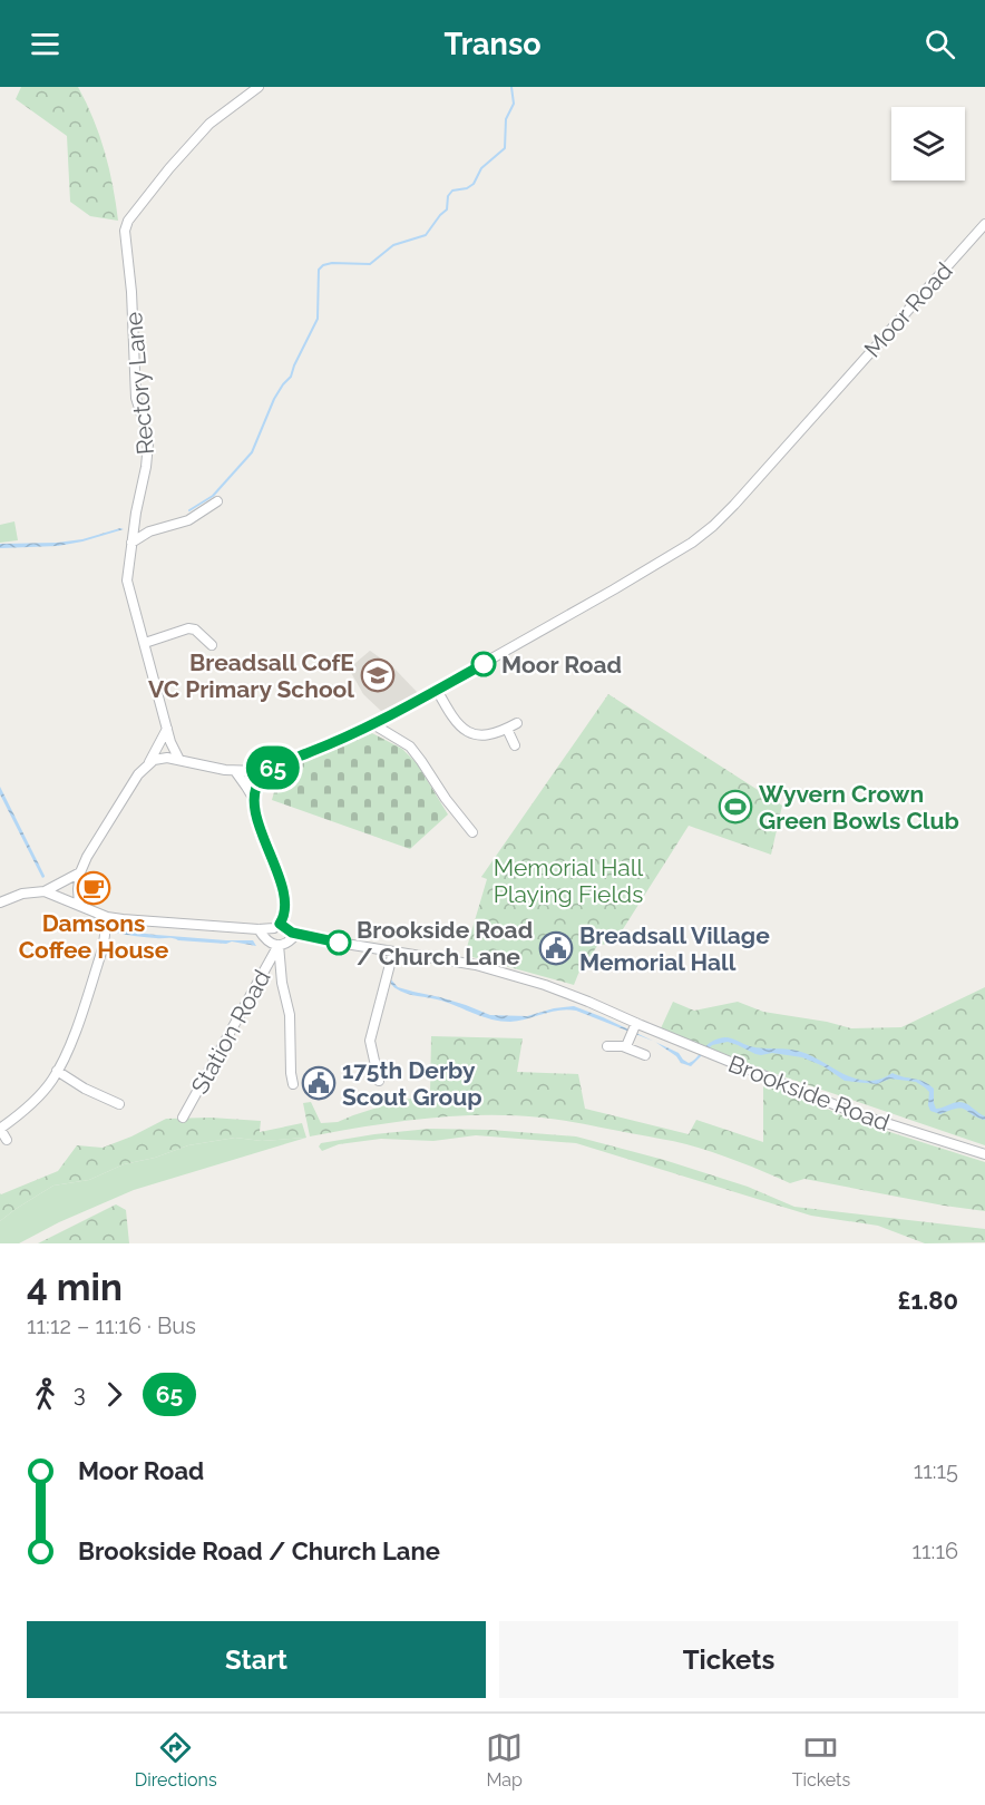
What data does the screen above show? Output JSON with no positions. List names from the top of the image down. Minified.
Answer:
{"streets":{"street":["Moor Road","Rectory Lane","Station Road","Brookside Road"]},"crossings":[["Moor Road","Rectory Lane"],["Station Road","Brookside Road"]],"parks":["Memorial Hall Playing Fields"],"places":{"other":["Moor Road","Brookside Road / Church Lane"],"school or university":["Breadsall CofE VC Primary School"],"sports":["Wyvern Crown Green Bowls Club"],"cafe":["Damsons Coffee House"],"public building":["Breadsall Village Memorial Hall","175th Derby Scout Group"]},"lines":["bus line 65"],"page":{"header":"Transo","on_map":"65","heading":["4 min","11:12 – 11:16 · Bus","£1.80"],"legs":["3","65"],"list":[{"name":"Moor Road","value":"11:15"},{"name":"Brookside Road / Church Lane","value":"11:16"}],"buttons":["Start","Tickets"],"tabs":["Directions","Map","Tickets"]}}
